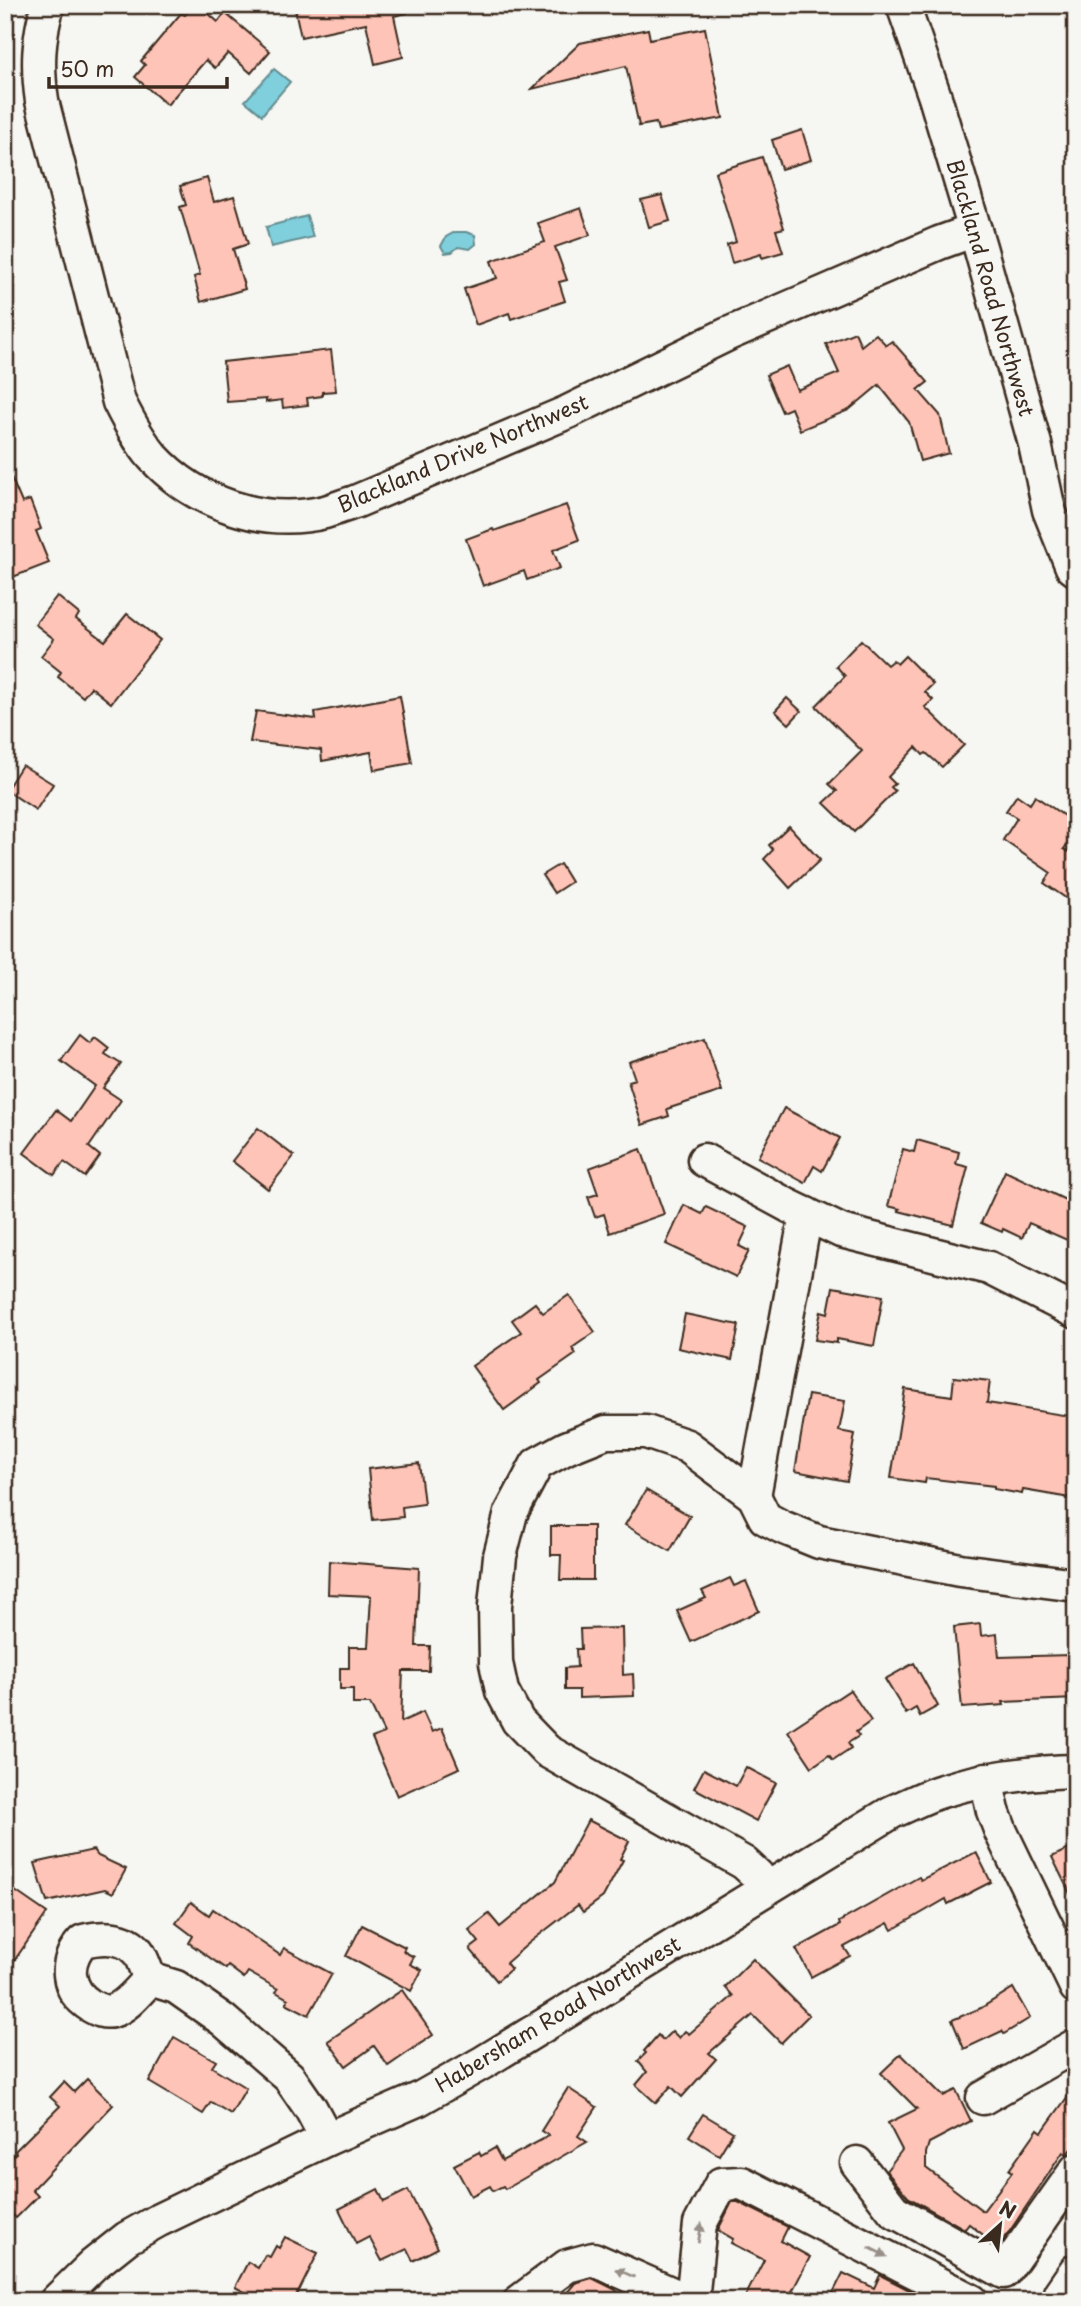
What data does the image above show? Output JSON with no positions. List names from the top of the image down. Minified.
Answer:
{"streets":{"street":["Blackland Road Northwest","Blackland Drive Northwest","Habersham Road Northwest"]},"crossings":[["Blackland Road Northwest","Blackland Drive Northwest"]],"scale_bar":"50 m","north":"top right"}
